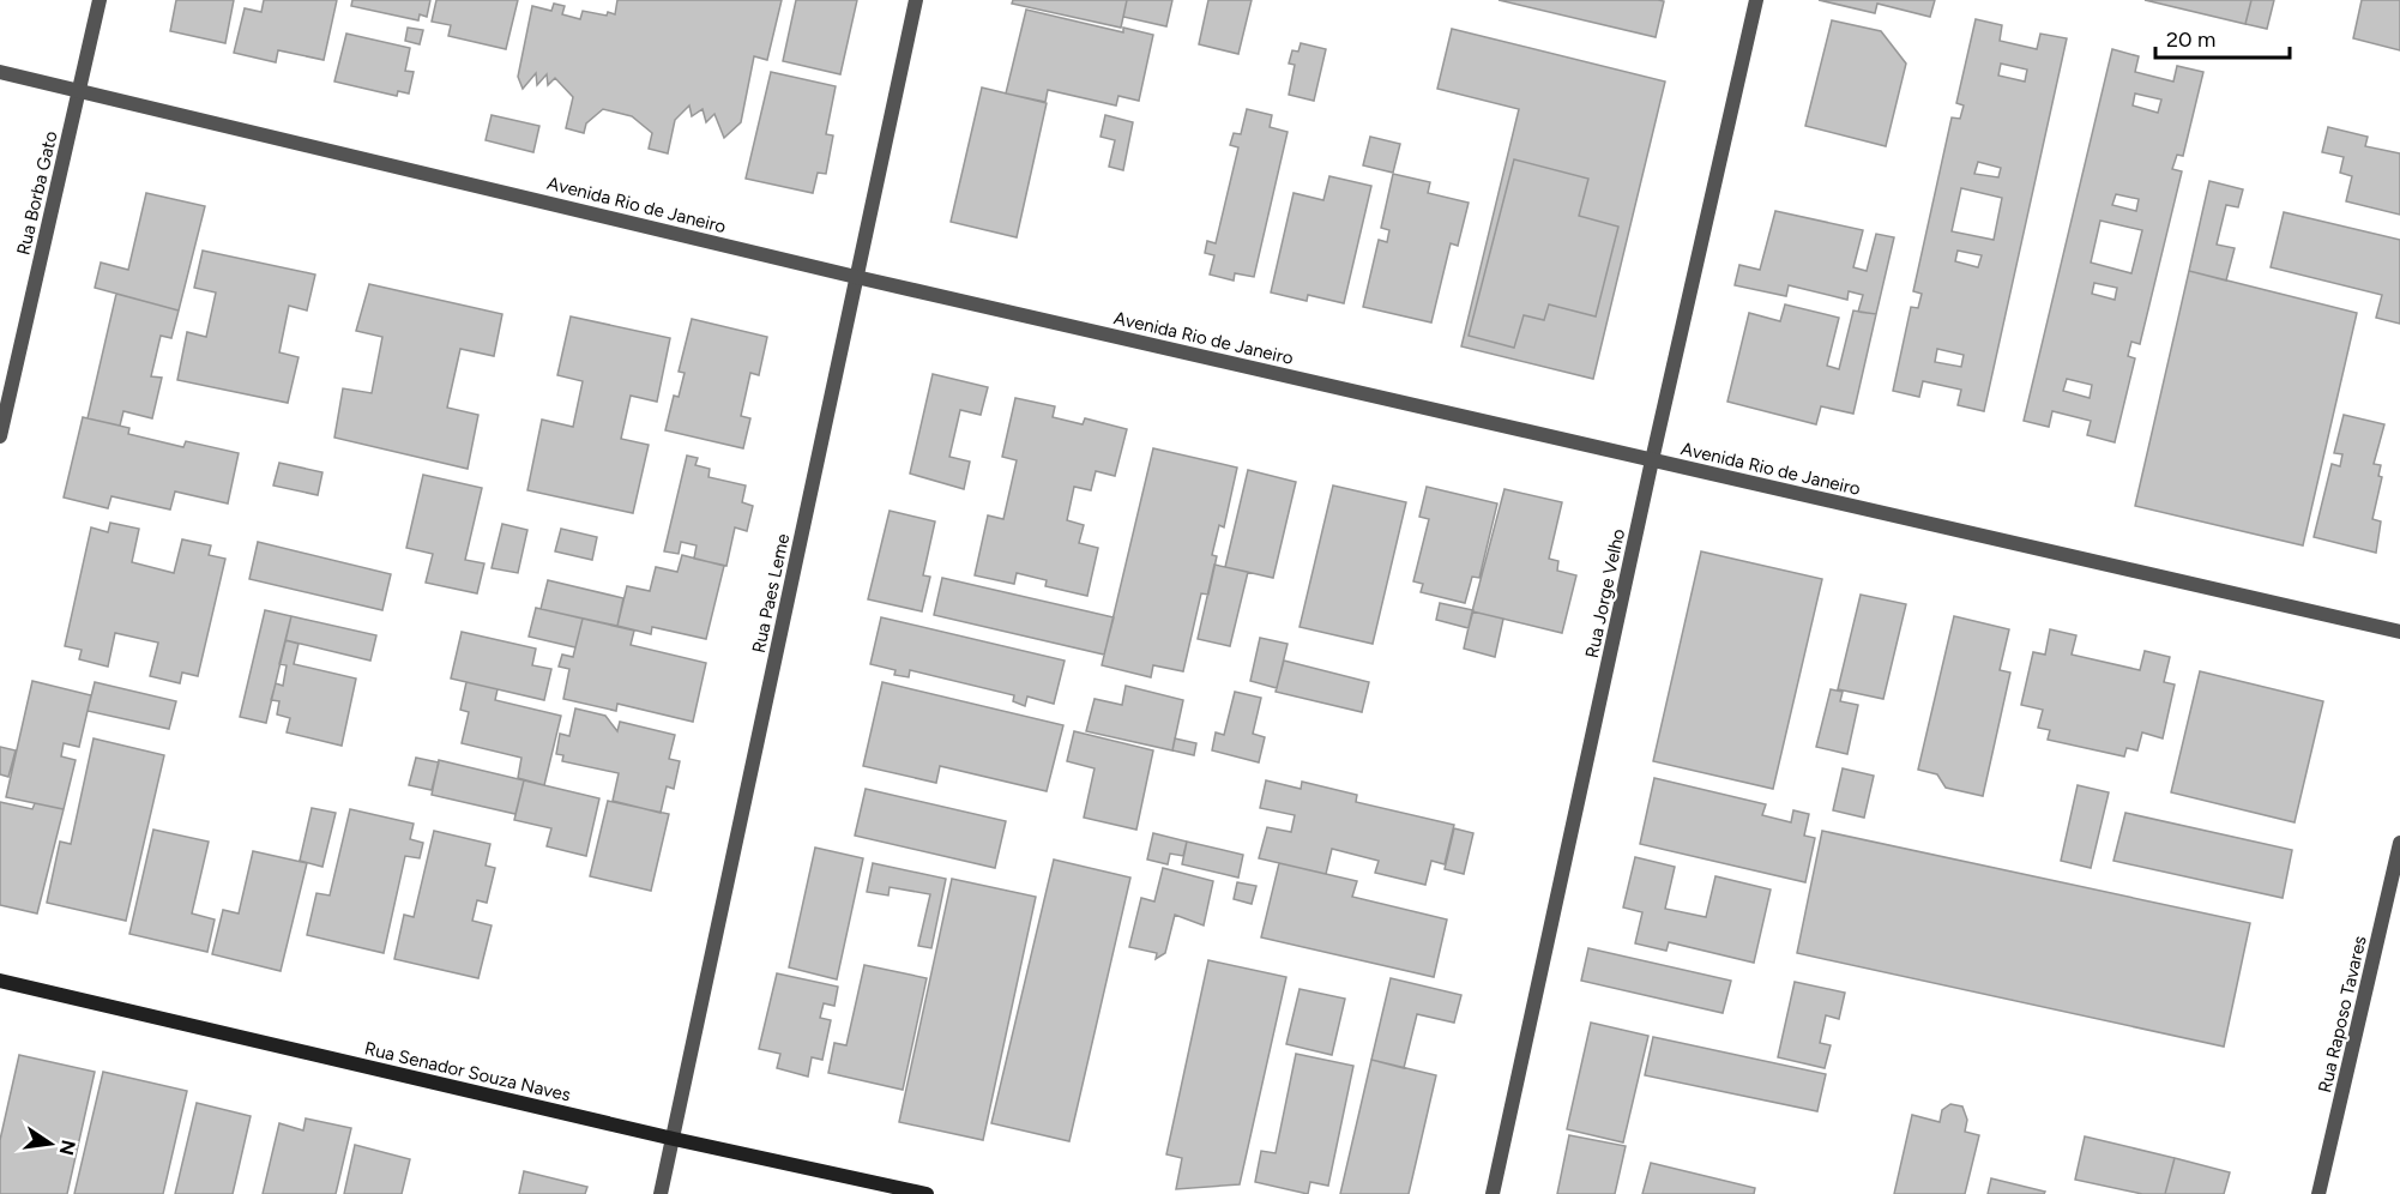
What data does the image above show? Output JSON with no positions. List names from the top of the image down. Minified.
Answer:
{"streets":{"main road":["Rua Senador Souza Naves"],"street":["Rua Borba Gato","Avenida Rio de Janeiro","Rua Paes Leme","Rua Jorge Velho","Rua Raposo Tavares"]},"crossings":[["Rua Borba Gato","Avenida Rio de Janeiro"],["Avenida Rio de Janeiro","Rua Paes Leme"],["Avenida Rio de Janeiro","Rua Jorge Velho"],["Rua Paes Leme","Rua Senador Souza Naves"]],"scale_bar":"20 m","north":"right"}
